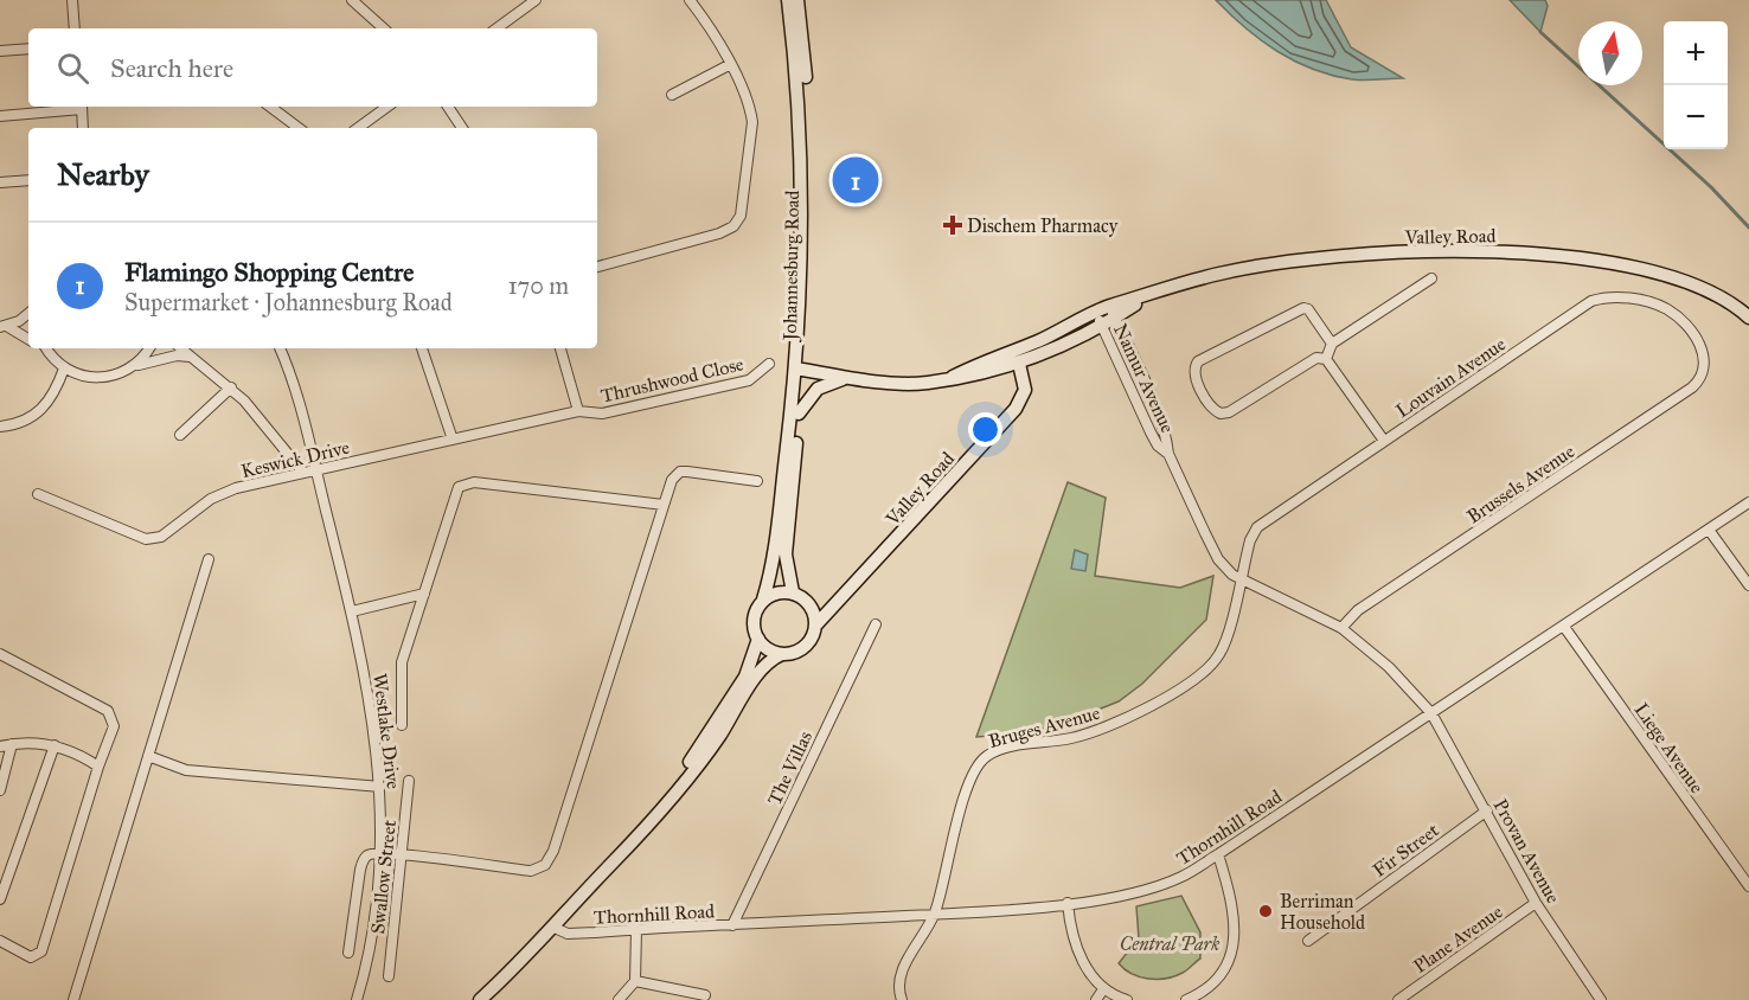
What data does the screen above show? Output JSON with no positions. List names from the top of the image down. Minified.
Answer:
{"streets":{"street":["Valley Road","Johannesburg Road","Louvain Avenue","Namur Avenue","Thrushwood Close","Keswick Drive","Brussels Avenue","Bruges Avenue","Westlake Drive","Liege Avenue","The Villas","Thornhill Road","Fir Street","Provan Avenue","Swallow Street","Plane Avenue"]},"crossings":[["Valley Road","Namur Avenue"],["Louvain Avenue","Namur Avenue"],["Louvain Avenue","Brussels Avenue"],["Louvain Avenue","Bruges Avenue"],["Namur Avenue","Brussels Avenue"],["Namur Avenue","Bruges Avenue"],["Namur Avenue","Thornhill Road"],["Namur Avenue","Provan Avenue"],["Thrushwood Close","Keswick Drive"],["Keswick Drive","Westlake Drive"],["Bruges Avenue","Thornhill Road"],["Liege Avenue","Thornhill Road"],["The Villas","Thornhill Road"],["Thornhill Road","Provan Avenue"],["Fir Street","Provan Avenue"],["Provan Avenue","Plane Avenue"]],"parks":["Central Park"],"places":{"health":["Dischem Pharmacy"],"other":["Berriman Household"]},"north":"top","page":{"map_buttons":["+","−"],"search":"Search here","heading":"Nearby","pins":"1","list":[{"mark":"1","name":"Flamingo Shopping Centre","note":"Supermarket · Johannesburg Road","value":"170 m"}]}}
